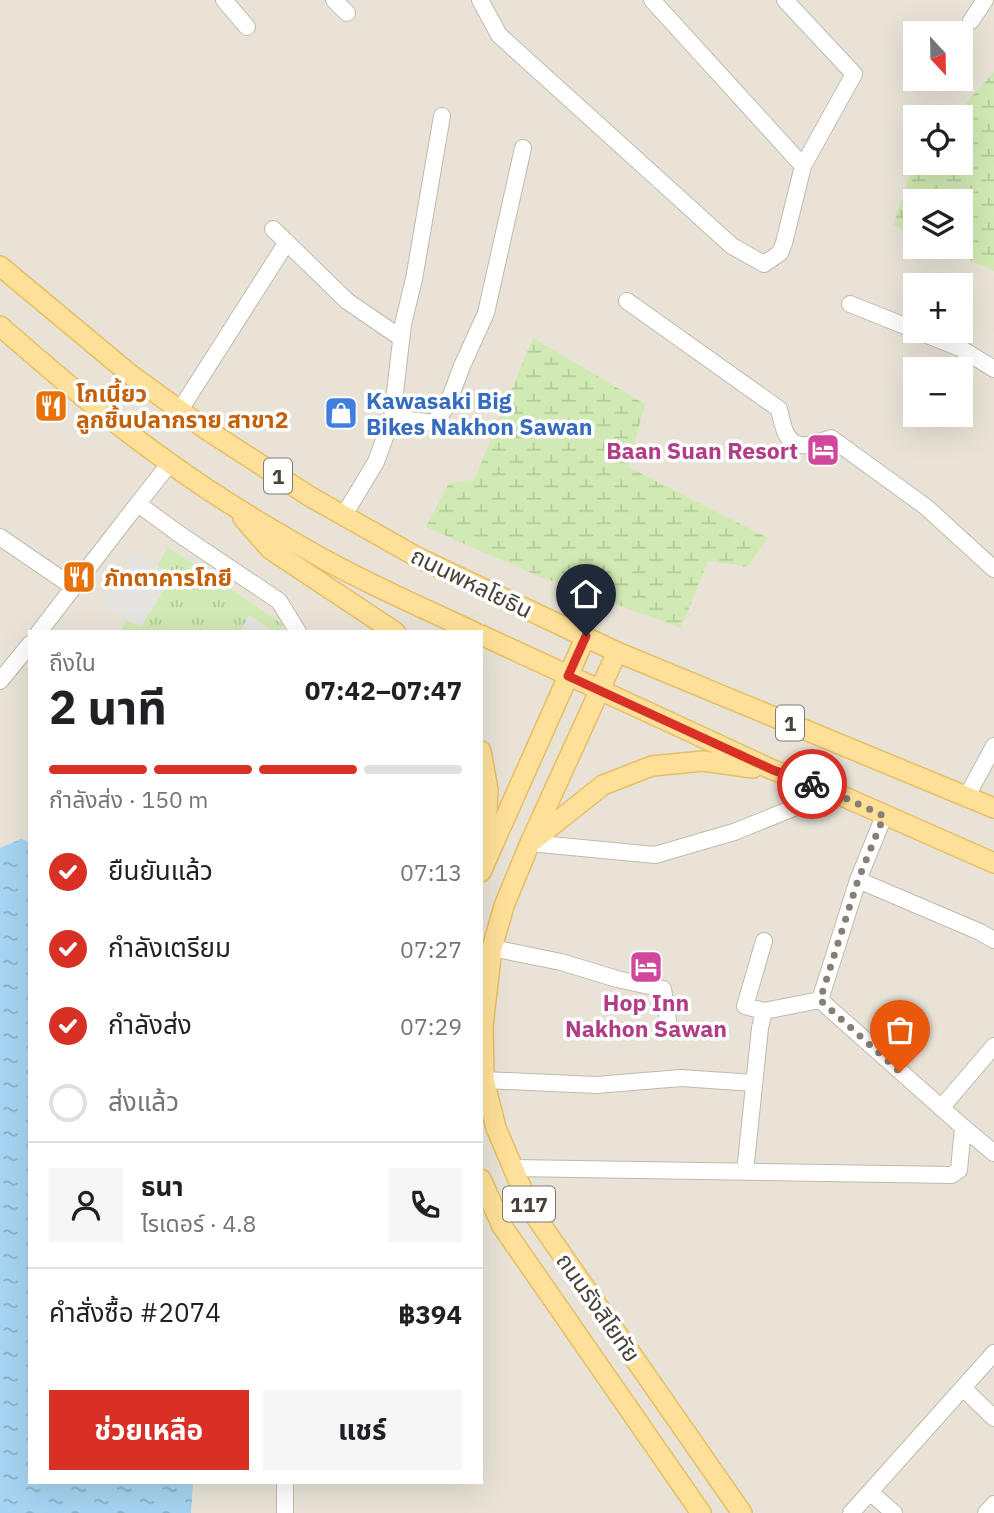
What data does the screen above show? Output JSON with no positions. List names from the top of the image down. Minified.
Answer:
{"streets":{"main road":["1","ถนนพหลโยธิน","117","ถนนรังสิโยทัย"]},"crossings":[["ถนนพหลโยธิน","ถนนรังสิโยทัย"]],"places":{"restaurant":["โกเนี้ยว ลูกชิ้นปลากราย สาขา2","ภัทตาคารโกยี"],"shop":["Kawasaki Big Bikes Nakhon Sawan"],"hotel":["Baan Suan Resort","Hop Inn Nakhon Sawan"]},"north":"bottom","page":{"map_buttons":["+","−"],"heading":["2 นาที","ถึงใน","07:42–07:47"],"panel":["ธนา","ไรเดอร์ · 4.8","คำสั่งซื้อ #2074","฿394"],"bar":"กำลังส่ง · 150 m","list":[["ยืนยันแล้ว","07:13"],["กำลังเตรียม","07:27"],["กำลังส่ง","07:29"],"ส่งแล้ว"],"buttons":["ช่วยเหลือ","แชร์"]}}
